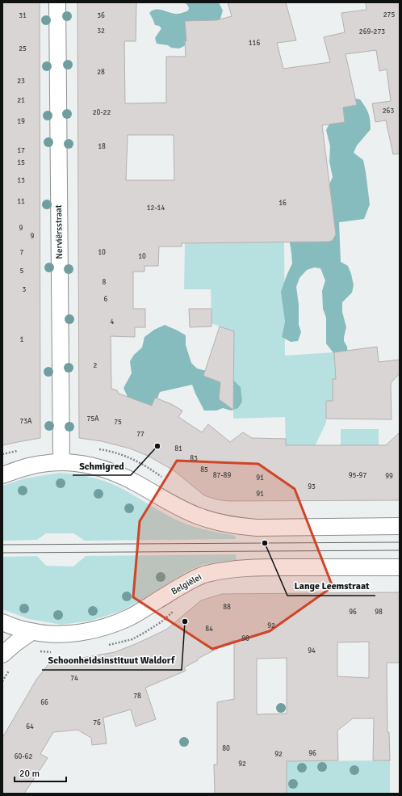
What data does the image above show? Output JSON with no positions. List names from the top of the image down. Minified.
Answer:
{"streets":{"street":["Nerviërsstraat","Belgiëlei"]},"places":["Schmigred","Lange Leemstraat","Schoonheidsinstituut Waldorf"],"house_numbers":["275","31","36","32","269-273","116","25","28","23","21","263","20-22","19","18","17","15","13","11","16","12-14","9","9","7","10","10","5","8","3","6","4","1","2","75A","73A","75","77","81","83","85","87-89","95-97","99","91","93","91","88","96","98","92","84","90","94","74","78","66","76","64","80","96","92","60-62","92"],"scale_bar":"20 m"}
